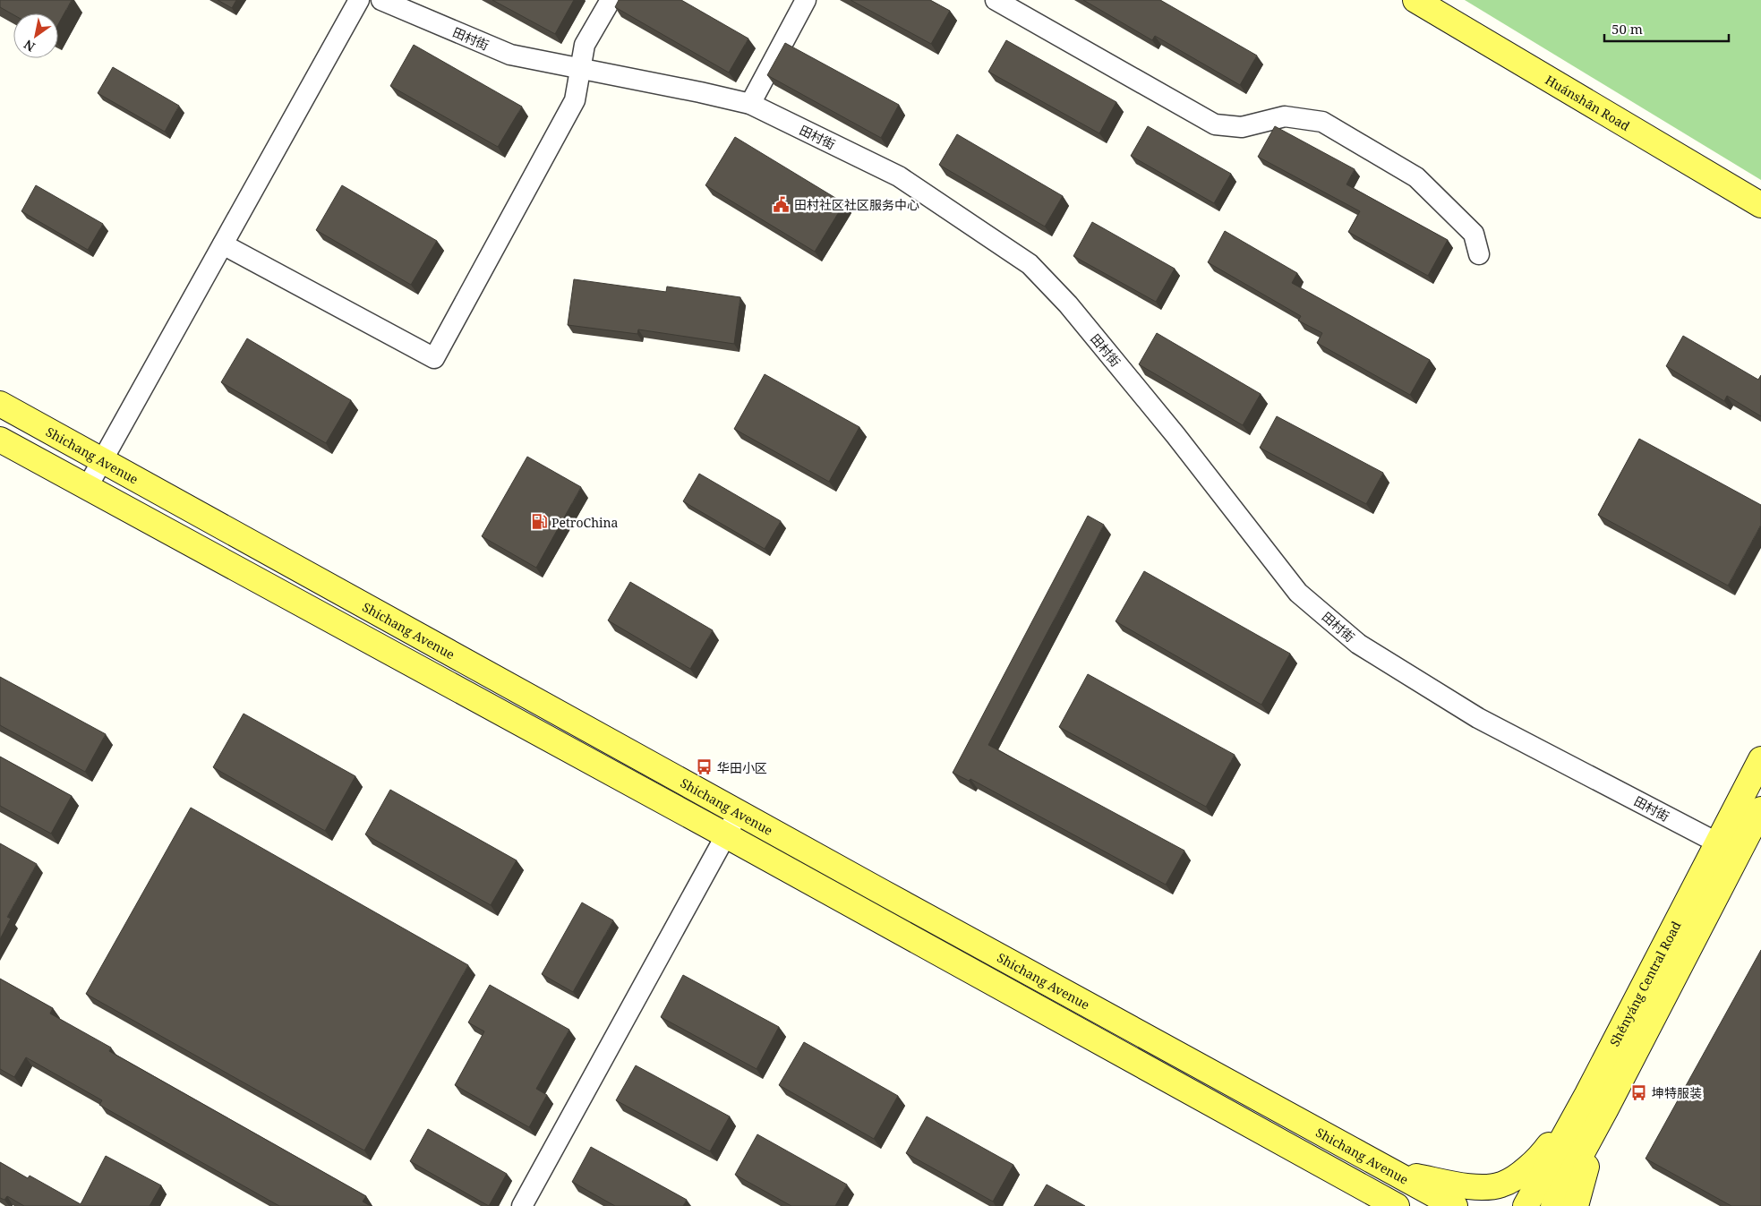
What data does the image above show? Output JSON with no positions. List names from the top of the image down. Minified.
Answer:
{"streets":{"main road":["Huánshān Road","Shichang Avenue","Shěnyáng Central Road"],"street":["田村街"]},"crossings":[["田村街","Shěnyáng Central Road"]],"places":{"public building":["田村社区社区服务中心"],"fuel station":["PetroChina"],"bus stop":["华田小区","坤特服装"]},"scale_bar":"50 m","north":"bottom left"}
